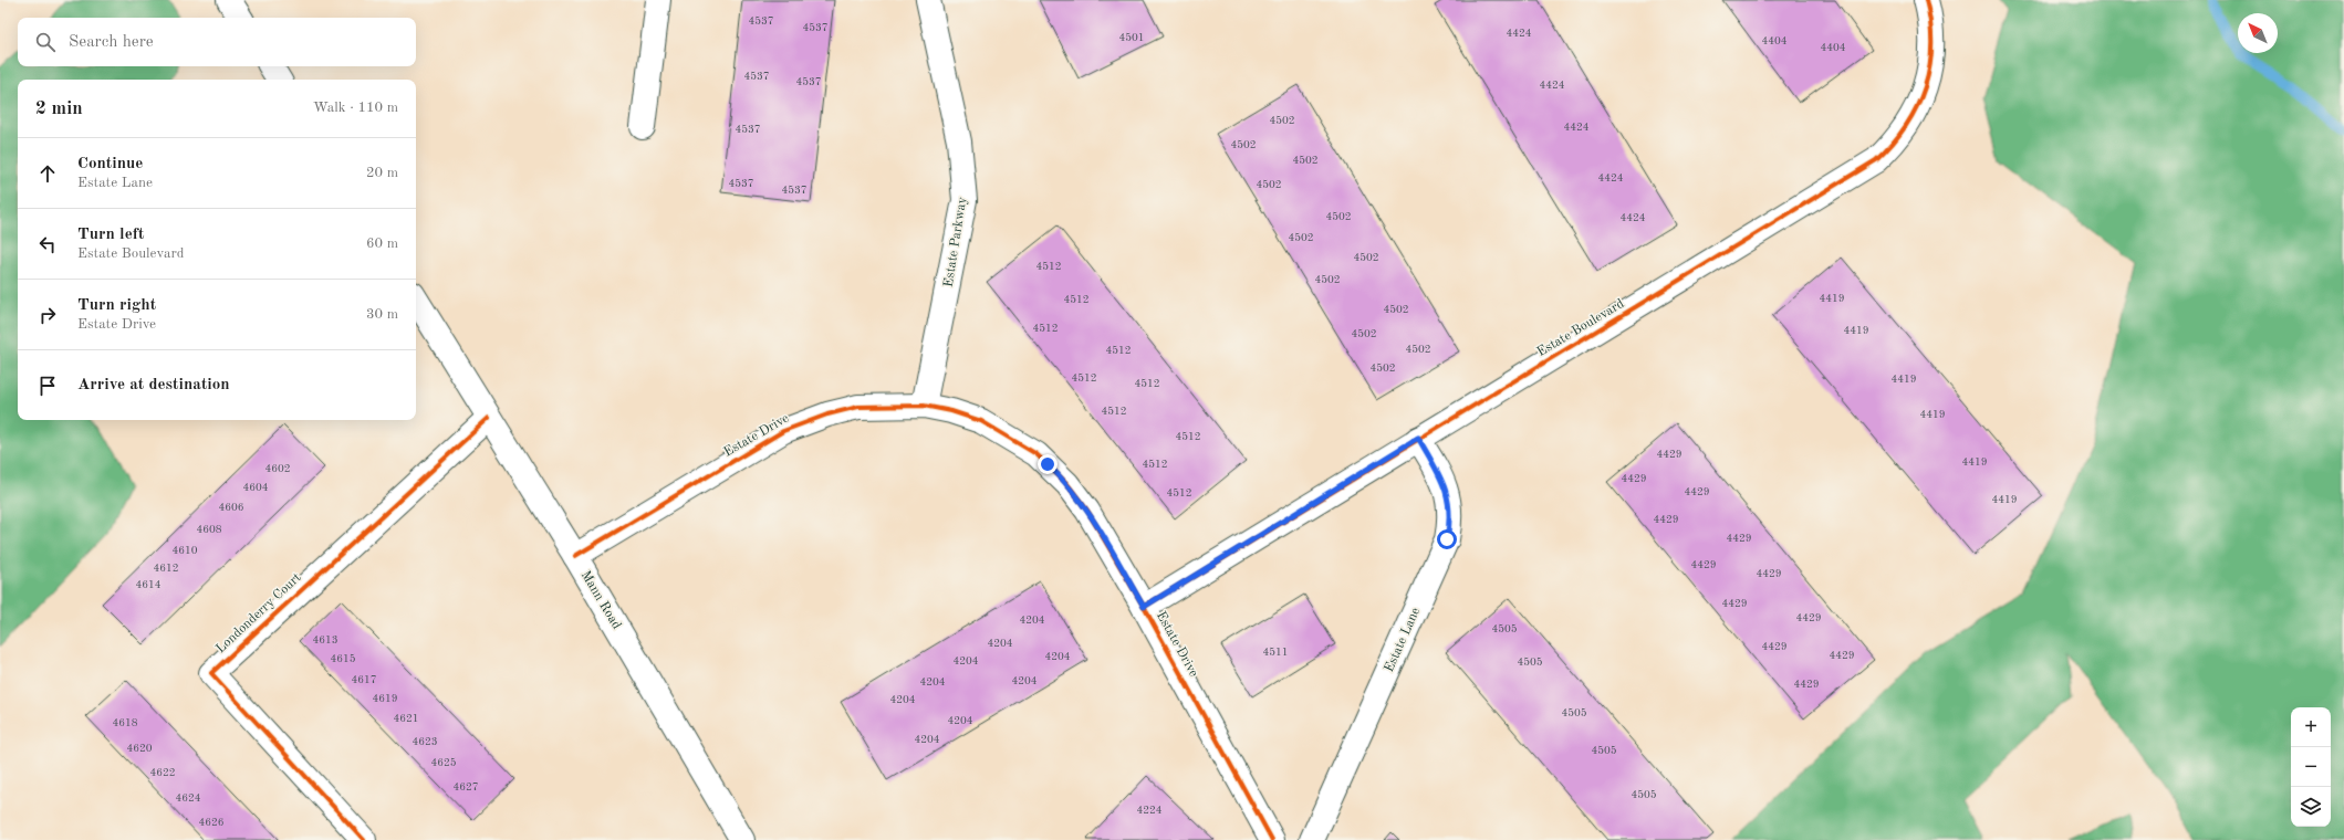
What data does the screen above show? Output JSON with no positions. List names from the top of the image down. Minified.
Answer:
{"streets":{"street":["Estate Parkway","Estate Boulevard","Estate Drive","Mann Road","Londonderry Court","Estate Lane"]},"crossings":[["Estate Parkway","Estate Drive"],["Estate Boulevard","Estate Drive"],["Estate Boulevard","Estate Lane"],["Estate Drive","Mann Road"],["Mann Road","Londonderry Court"]],"house_numbers":["4537","4537","4424","4501","4404","4404","4537","4537","4424","4502","4424","4537","4502","4502","4424","4537","4502","4537","4502","4424","4502","4502","4512","4502","4419","4512","4502","4512","4419","4502","4502","4512","4502","4512","4419","4512","4512","4419","4512","4429","4419","4512","4602","4429","4604","4429","4512","4419","4606","4429","4608","4429","4610","4429","4612","4429","4614","4429","4429","4204","4505","4613","4204","4429","4511","4429","4204","4615","4204","4505","4617","4204","4204","4429","4619","4204","4505","4621","4204","4618","4204","4623","4620","4505","4625","4622","4627","4505","4624","4224","4626"],"north":"top left","page":{"search":"Search here","heading":["2 min","Walk · 110 m"],"list":[["Continue","Estate Lane","20 m"],["Turn left","Estate Boulevard","60 m"],["Turn right","Estate Drive","30 m"],"Arrive at destination"],"map_buttons":["+","−"]}}
